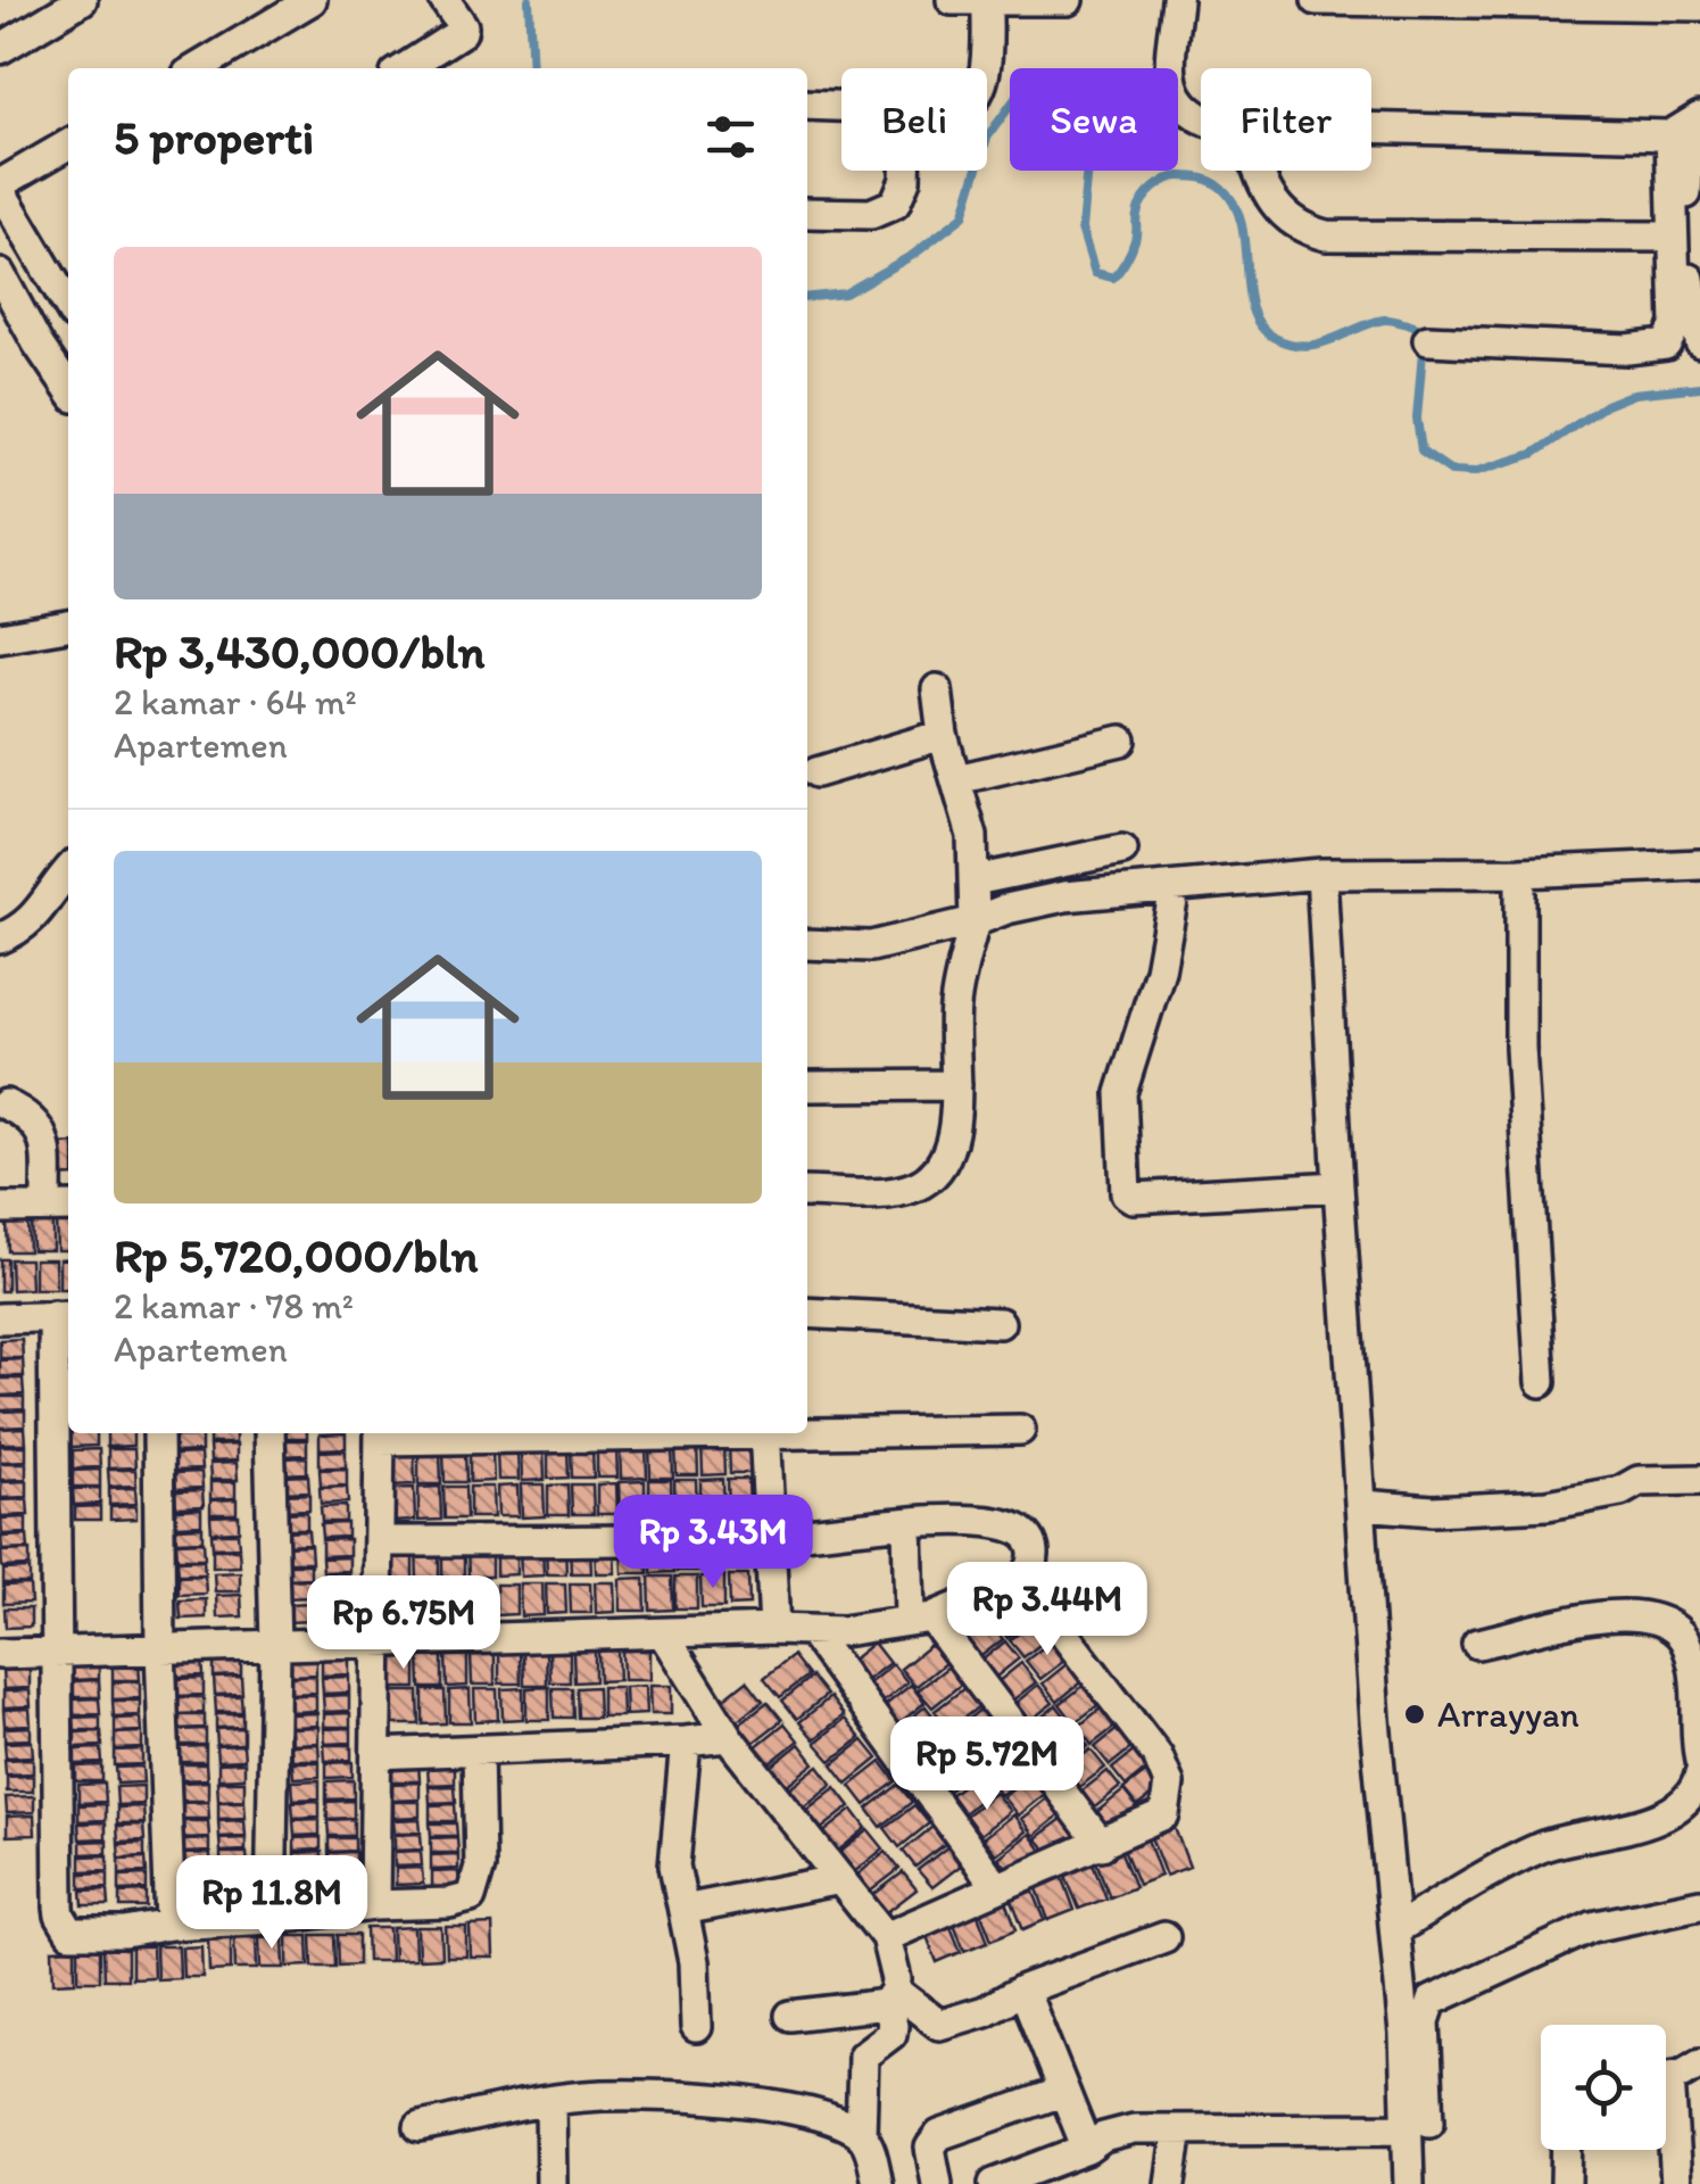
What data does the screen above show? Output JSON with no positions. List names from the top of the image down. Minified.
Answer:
{"places":["Arrayyan"],"page":{"chip":["Beli","Sewa","Filter"],"heading":"5 properti","list":[{"name":"Rp 3,430,000/bln","note":"2 kamar · 64 m² · Apartemen"},{"name":"Rp 5,720,000/bln","note":"2 kamar · 78 m² · Apartemen"}],"price":["Rp 3.43M","Rp 3.44M","Rp 6.75M","Rp 5.72M","Rp 11.8M"]}}
